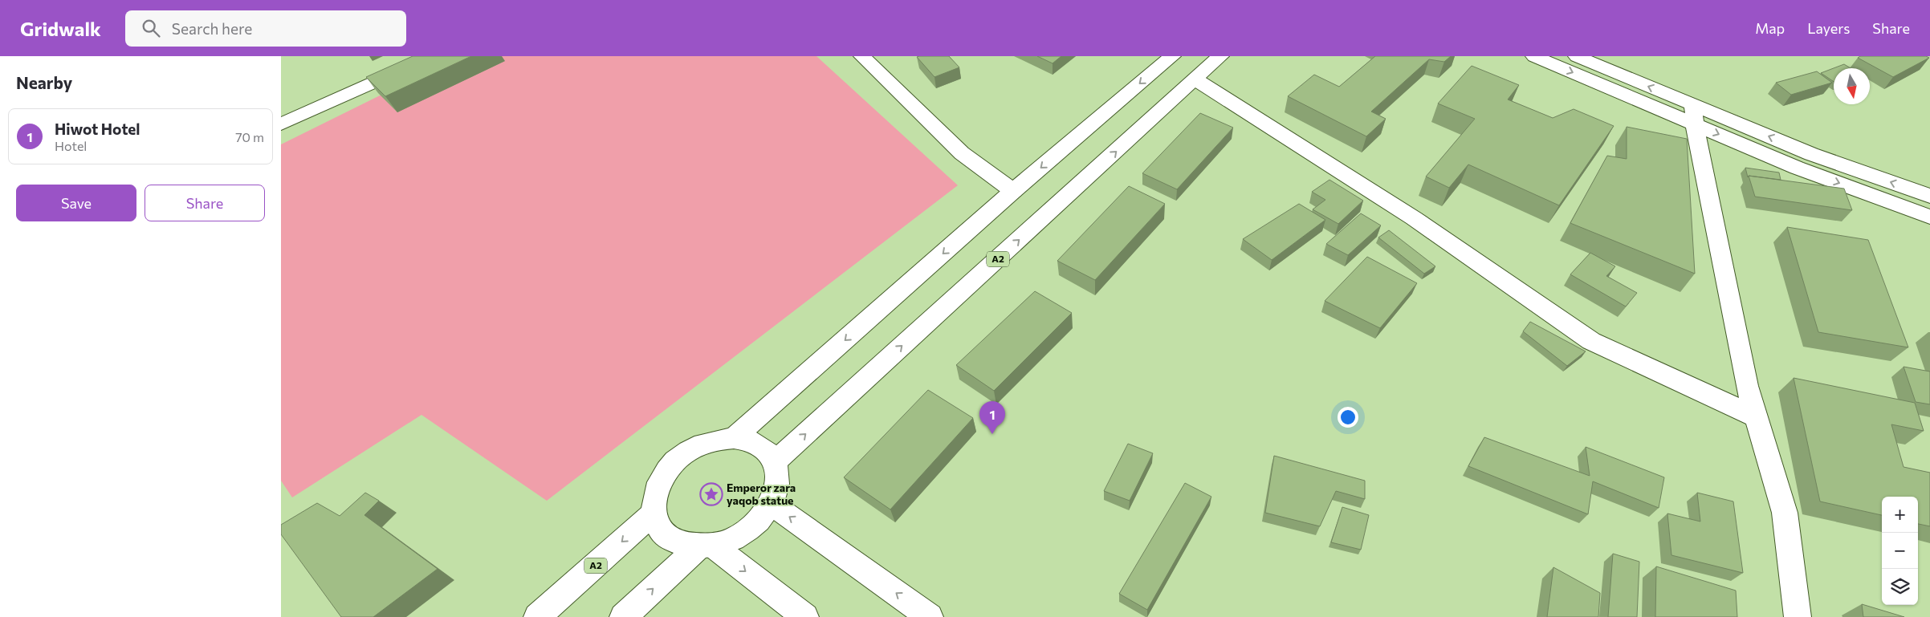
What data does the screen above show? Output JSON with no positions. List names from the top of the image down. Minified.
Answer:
{"streets":{"main road":["A2"]},"places":{"place":["Emperor zara yaqob statue"]},"north":"bottom","page":{"header":"Gridwalk","search":"Search here","nav":["Map","Layers","Share"],"heading":"Nearby","list":[{"mark":"1","name":"Hiwot Hotel","note":"Hotel","value":"70 m"}],"buttons":["Save","Share"],"pins":"1","map_buttons":["+","−"]}}
